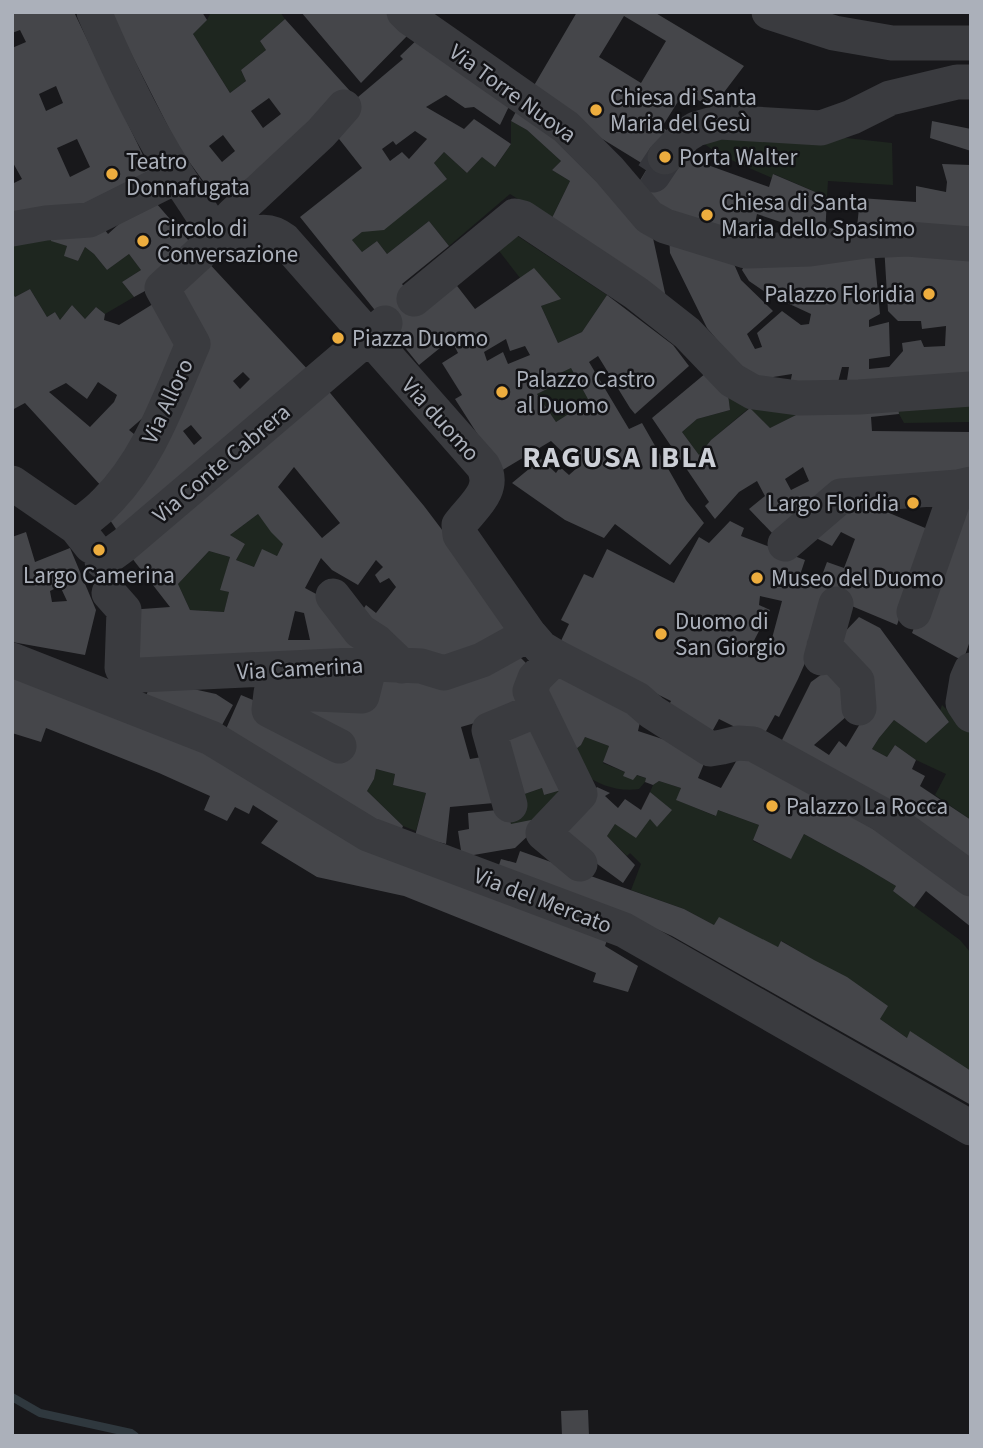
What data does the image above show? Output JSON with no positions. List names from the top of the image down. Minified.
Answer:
{"streets":{"street":["Via Torre Nuova","Via Alloro","Via duomo","Via Conte Cabrera","Via Camerina","Via del Mercato"]},"crossings":[["Via duomo","Via Conte Cabrera"],["Via duomo","Via Camerina"],["Via Conte Cabrera","Via Camerina"]],"districts":["RAGUSA IBLA"],"places":["Chiesa di Santa Maria del Gesù","Porta Walter","Teatro Donnafugata","Chiesa di Santa Maria dello Spasimo","Circolo di Conversazione","Palazzo Floridia","Piazza Duomo","Palazzo Castro al Duomo","Largo Floridia","Largo Camerina","Museo del Duomo","Duomo di San Giorgio","Palazzo La Rocca"]}
